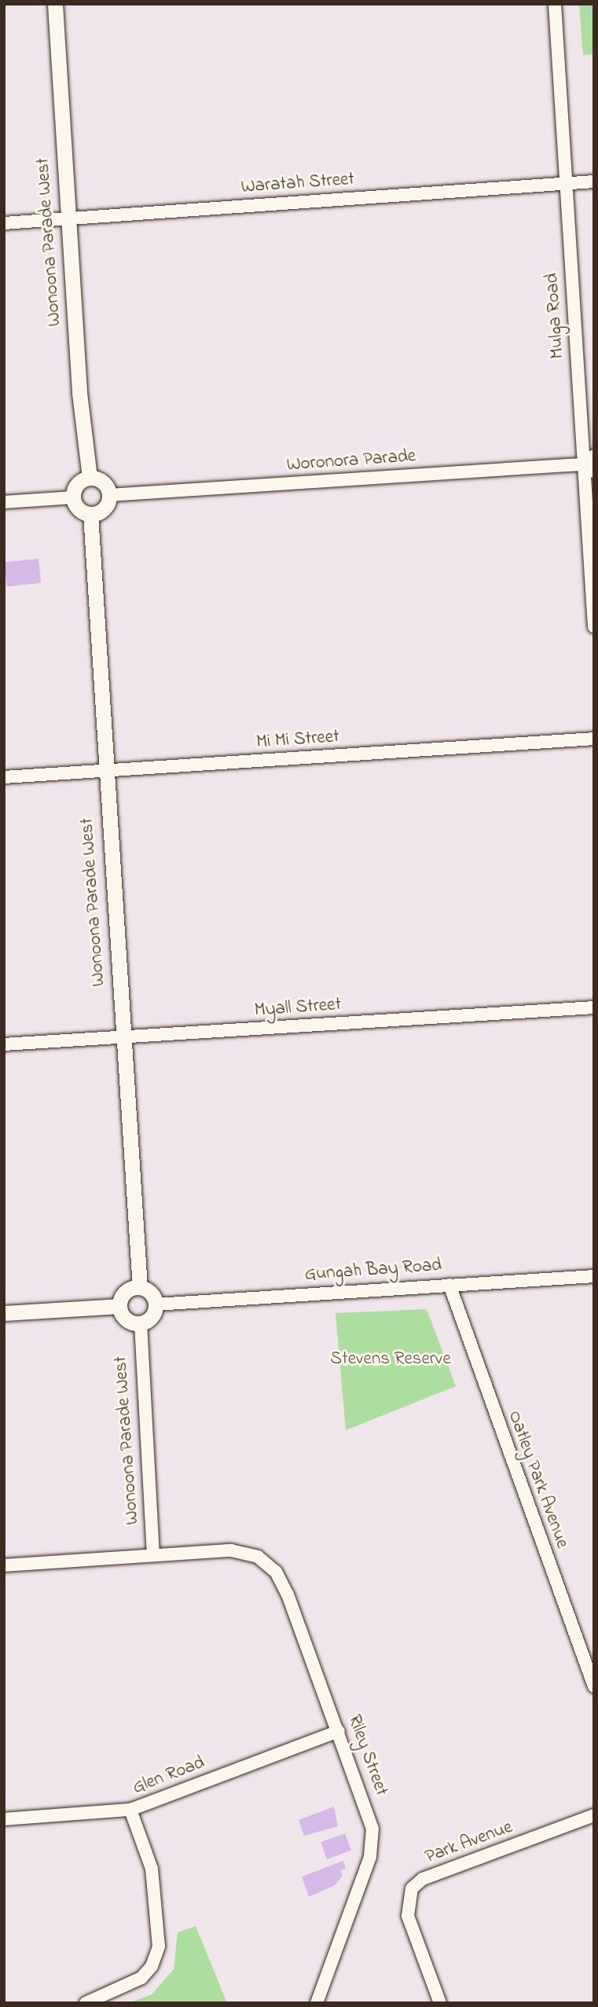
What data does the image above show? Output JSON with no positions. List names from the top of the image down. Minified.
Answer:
{"streets":{"street":["Waratah Street","Wonoona Parade West","Mulga Road","Woronora Parade","Mi Mi Street","Myall Street","Gungah Bay Road","Oatley Park Avenue","Riley Street","Glen Road","Park Avenue"]},"crossings":[["Waratah Street","Wonoona Parade West"],["Waratah Street","Mulga Road"],["Wonoona Parade West","Woronora Parade"],["Wonoona Parade West","Mi Mi Street"],["Wonoona Parade West","Myall Street"],["Wonoona Parade West","Gungah Bay Road"],["Wonoona Parade West","Riley Street"],["Mulga Road","Woronora Parade"],["Gungah Bay Road","Oatley Park Avenue"],["Riley Street","Glen Road"]],"parks":["Stevens Reserve"]}
